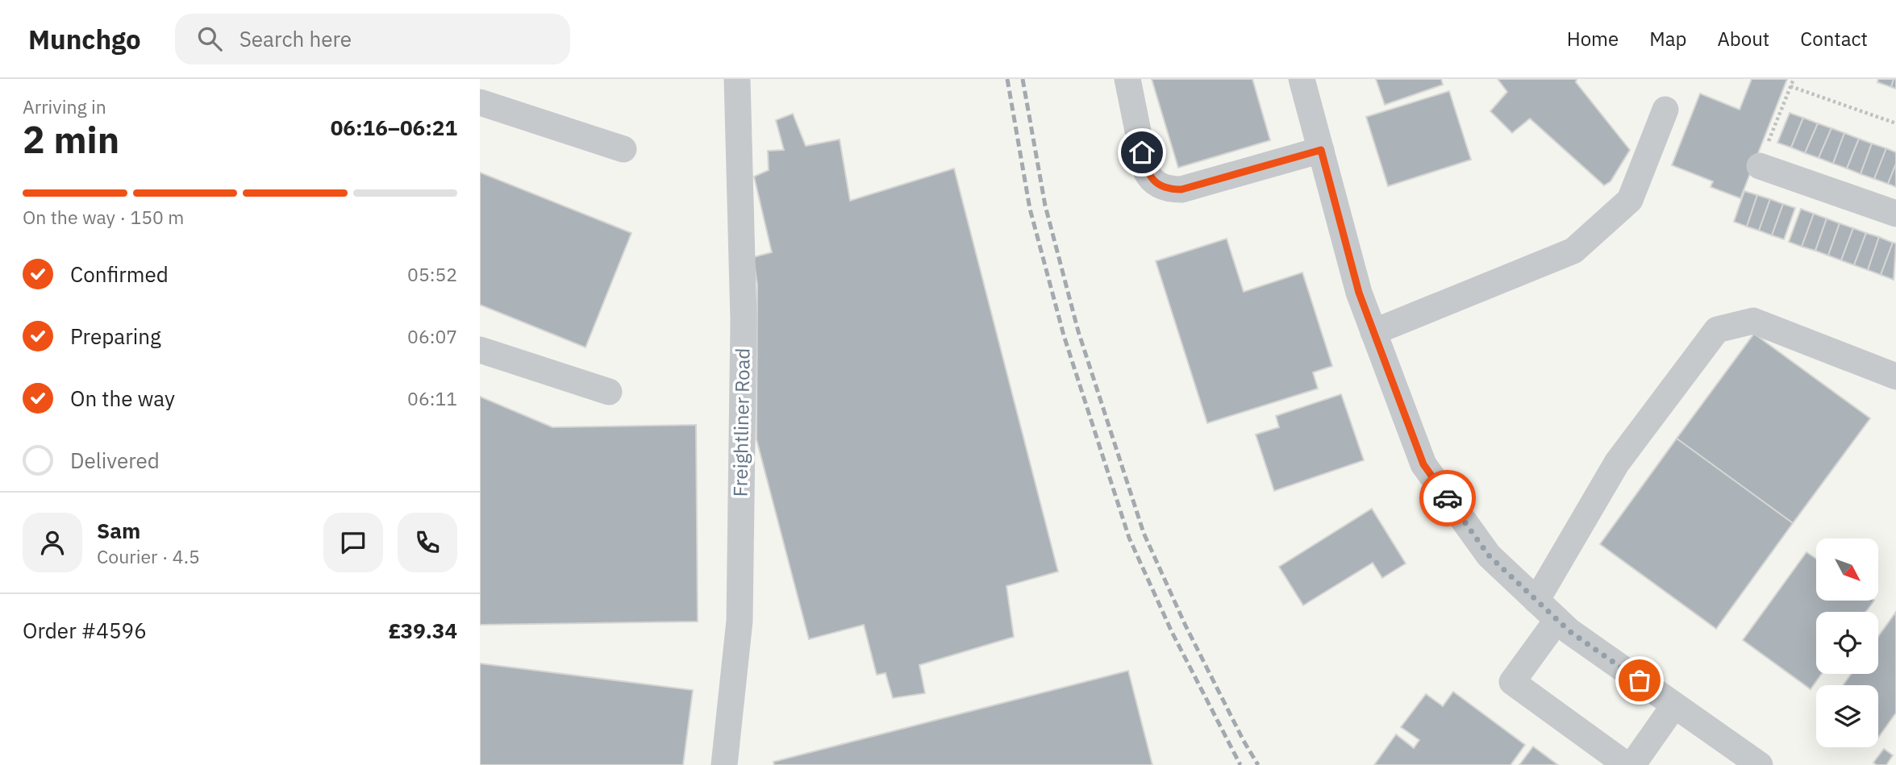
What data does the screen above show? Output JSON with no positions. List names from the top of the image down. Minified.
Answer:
{"streets":{"street":["Freightliner Road"]},"north":"bottom right","page":{"header":"Munchgo","search":"Search here","nav":["Home","Map","About","Contact"],"heading":["2 min","Arriving in","06:16–06:21"],"panel":["Sam","Courier · 4.5","Order #4596","£39.34"],"bar":"On the way · 150 m","list":[["Confirmed","05:52"],["Preparing","06:07"],["On the way","06:11"],"Delivered"]}}
